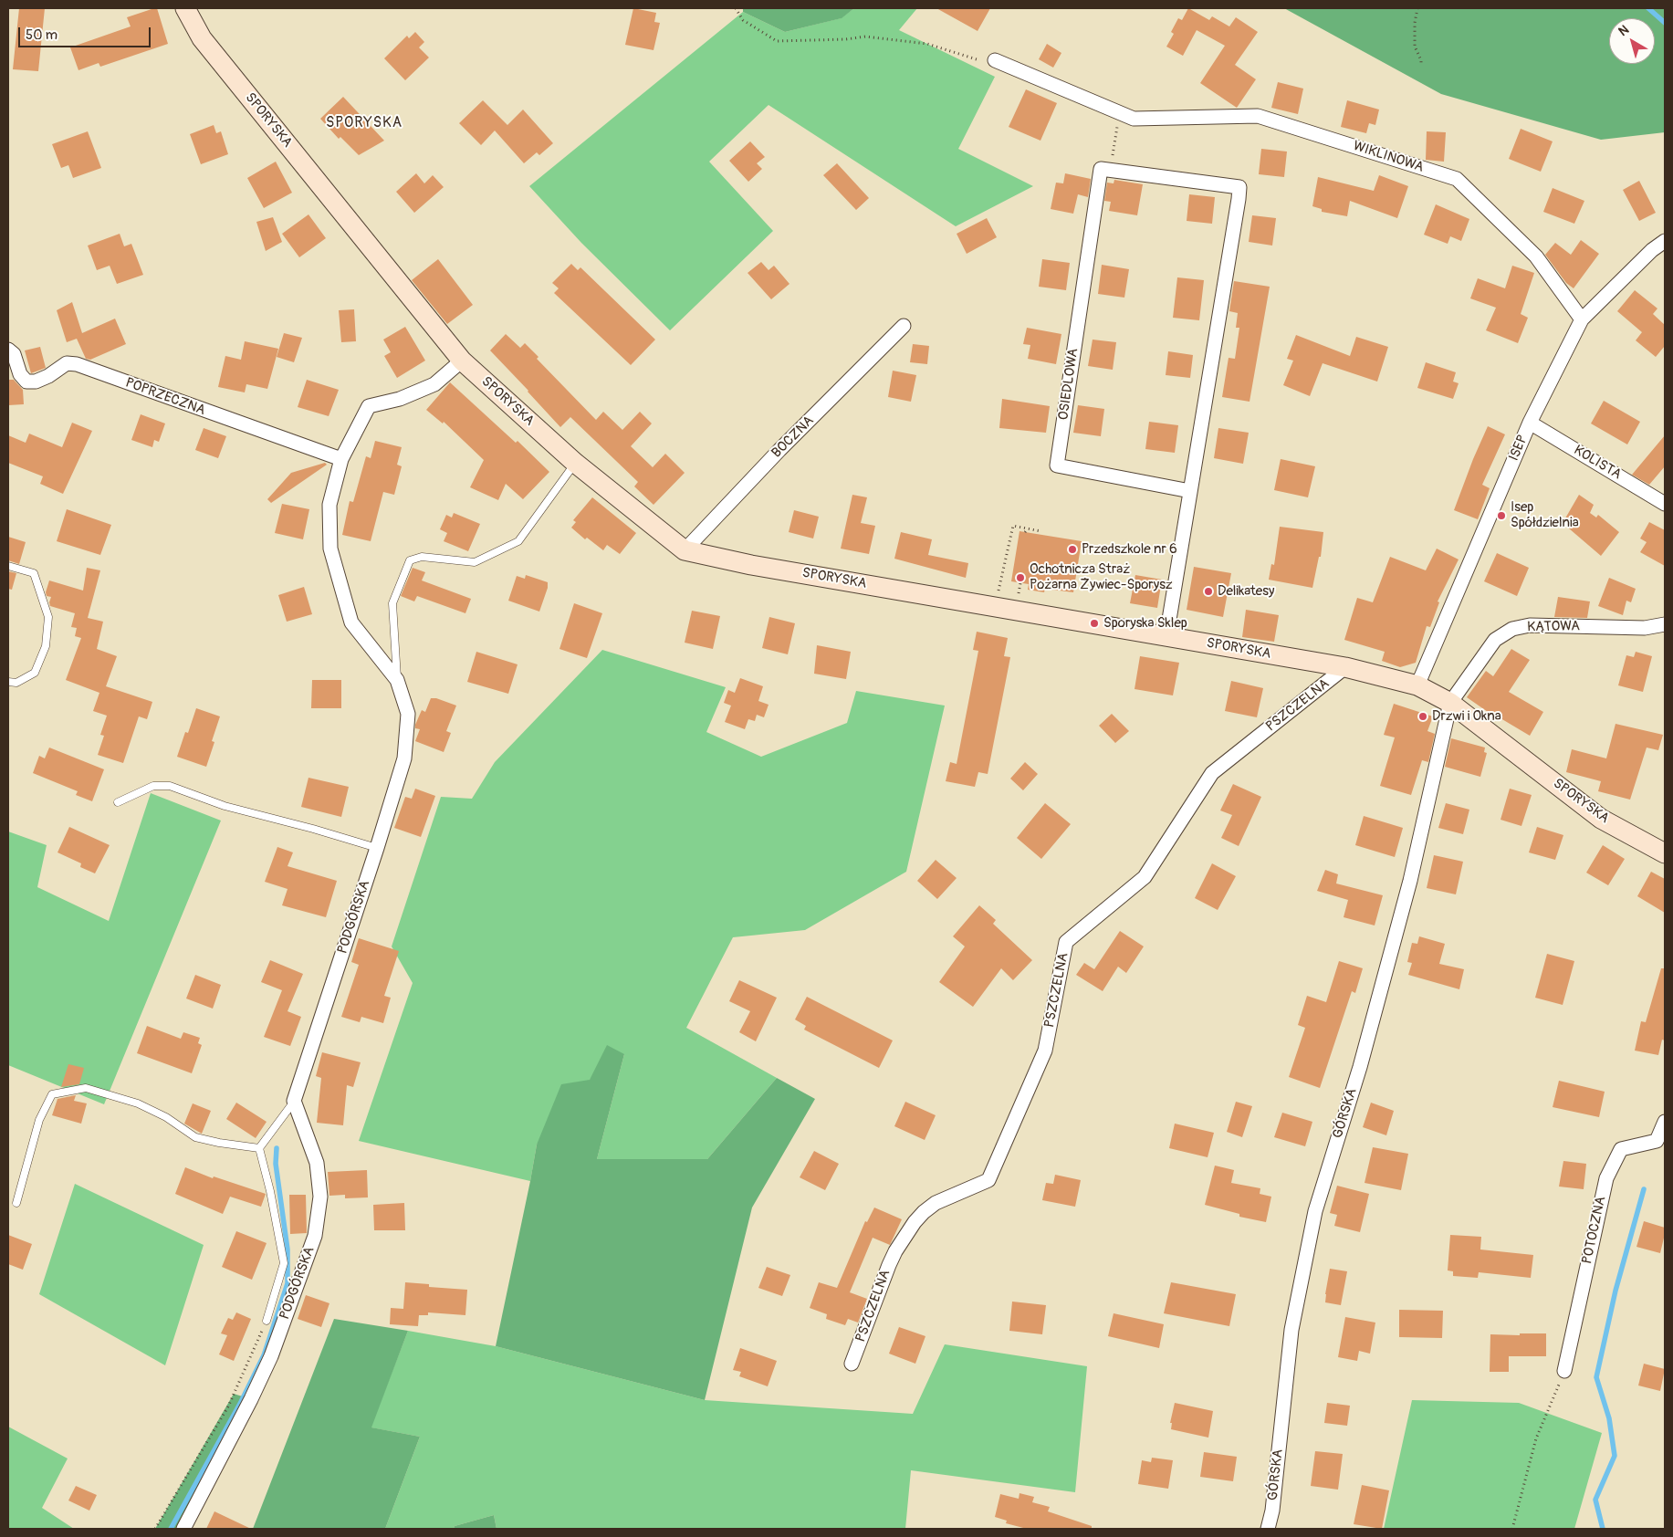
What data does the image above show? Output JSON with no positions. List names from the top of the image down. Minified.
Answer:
{"streets":{"street":["SPORYSKA","WIKLINOWA","OSIEDLOWA","POPRZECZNA","BOCZNA","ISEP","KOLISTA","KĄTOWA","PSZCZELNA","PODGÓRSKA","GÓRSKA","POTOCZNA"]},"crossings":[["SPORYSKA","BOCZNA"],["SPORYSKA","ISEP"],["SPORYSKA","KĄTOWA"],["SPORYSKA","PSZCZELNA"],["SPORYSKA","PODGÓRSKA"],["SPORYSKA","GÓRSKA"],["WIKLINOWA","ISEP"],["POPRZECZNA","PODGÓRSKA"],["ISEP","KOLISTA"],["KĄTOWA","GÓRSKA"]],"districts":["SPORYSKA"],"places":["Isep Spółdzielnia","Przedszkole nr 6","Ochotnicza Straż Pożarna Żywiec-Sporysz","Delikatesy","Sporyska Sklep","Drzwi i Okna"],"scale_bar":"50 m","north":"top left"}
